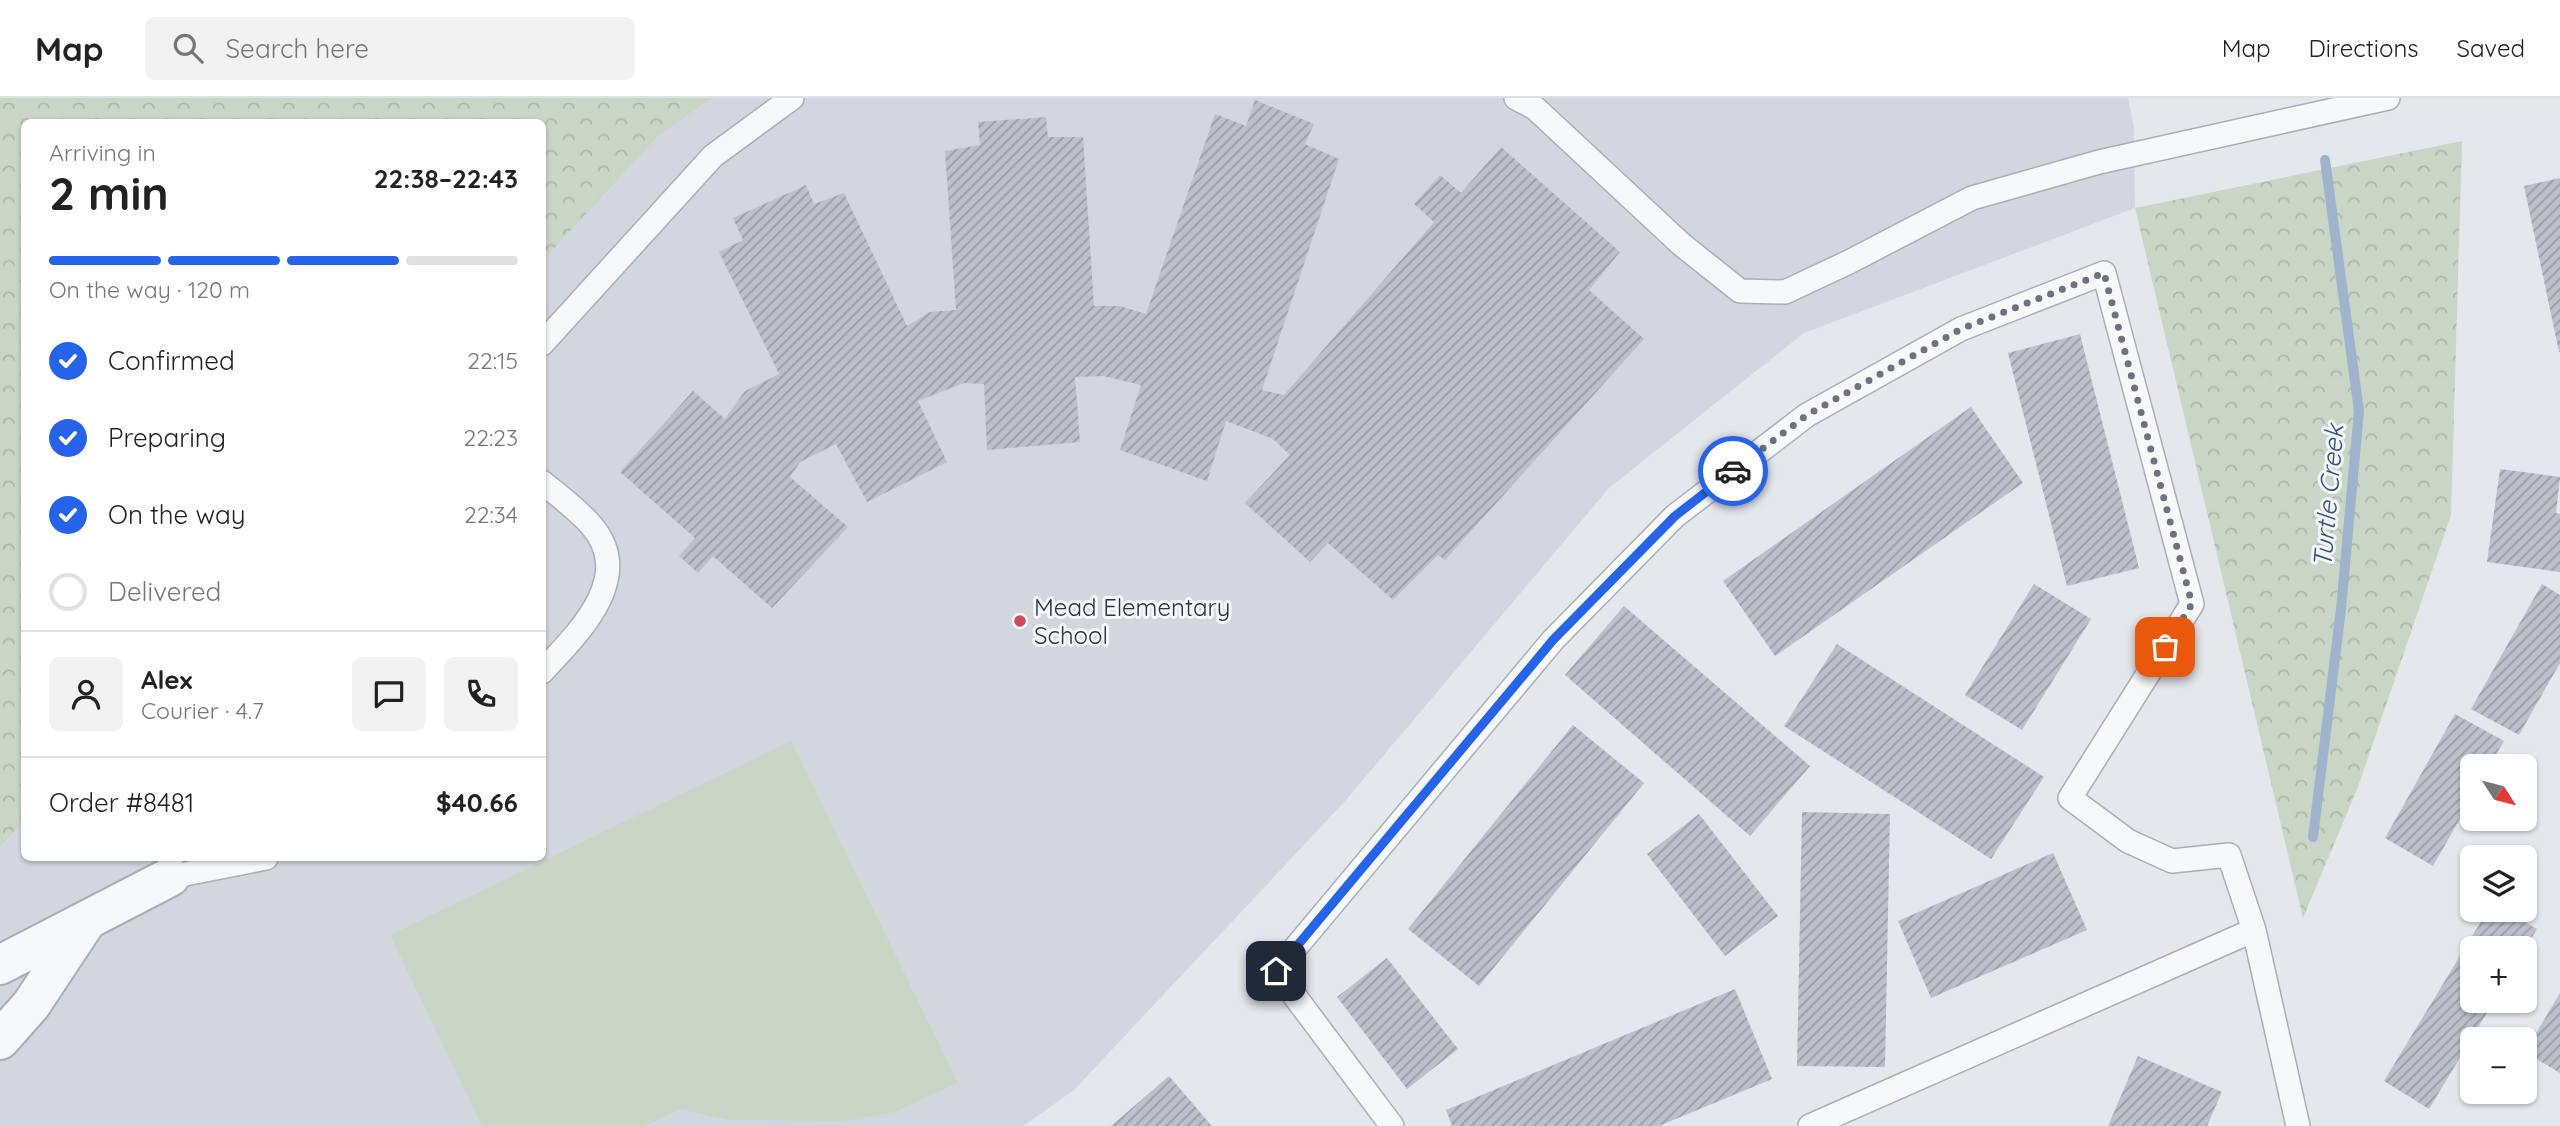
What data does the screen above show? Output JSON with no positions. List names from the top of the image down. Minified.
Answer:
{"water":["Turtle Creek"],"places":["Mead Elementary School"],"north":"bottom right","page":{"header":"Map","search":"Search here","nav":["Map","Directions","Saved"],"heading":["2 min","Arriving in","22:38–22:43"],"panel":["Alex","Courier · 4.7","Order #8481","$40.66"],"bar":"On the way · 120 m","list":[["Confirmed","22:15"],["Preparing","22:23"],["On the way","22:34"],"Delivered"],"map_buttons":["+","−"]}}
